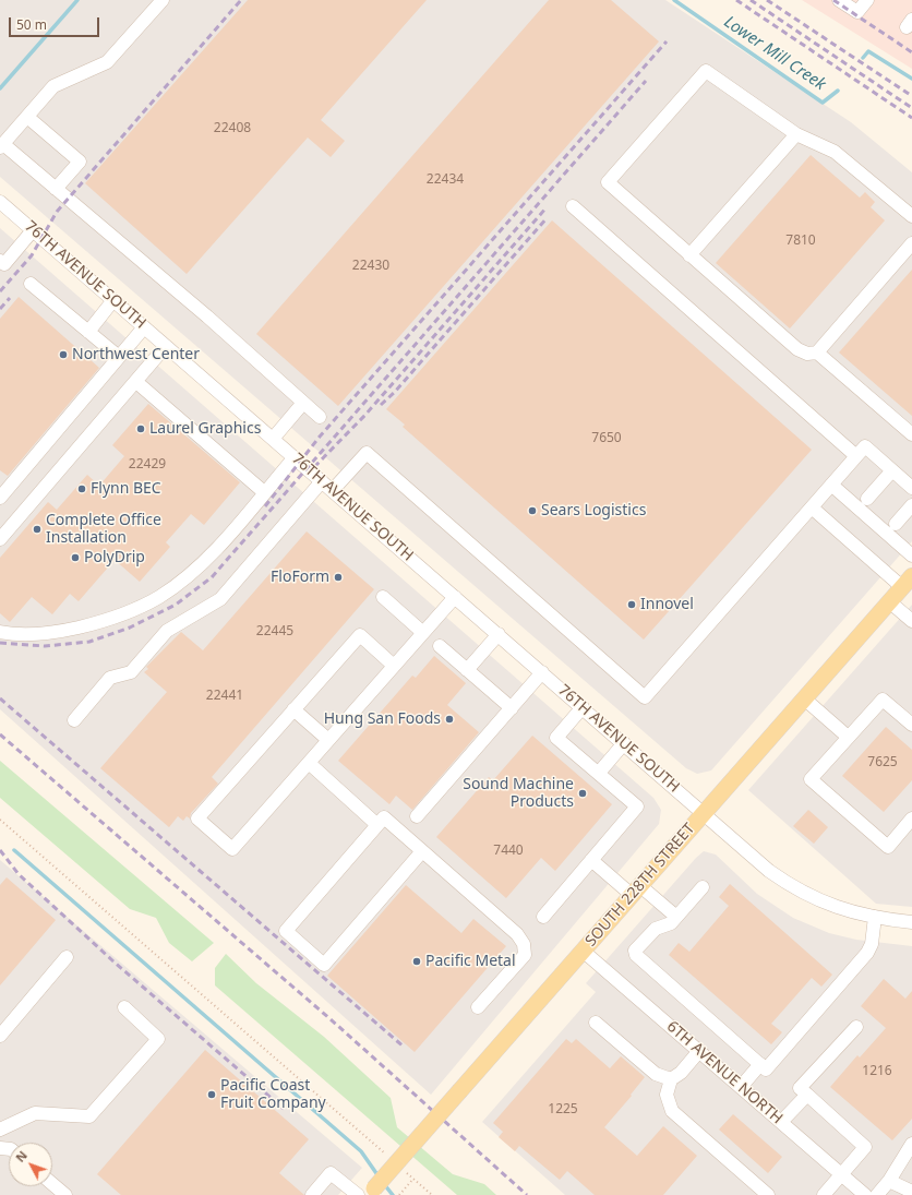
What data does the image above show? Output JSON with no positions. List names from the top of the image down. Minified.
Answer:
{"streets":{"main road":["SOUTH 228TH STREET"],"street":["76TH AVENUE SOUTH","6TH AVENUE NORTH"]},"crossings":[["76TH AVENUE SOUTH","SOUTH 228TH STREET"],["SOUTH 228TH STREET","6TH AVENUE NORTH"]],"water":["Lower Mill Creek"],"places":["Northwest Center","Laurel Graphics","Flynn BEC","Sears Logistics","Complete Office Installation","PolyDrip","FloForm","Innovel","Hung San Foods","Sound Machine Products","Pacific Metal","Pacific Coast Fruit Company"],"house_numbers":["22408","22434","7810","22430","7650","22429","22445","22441","7625","7440","1216","1225"],"scale_bar":"50 m","north":"top left"}
